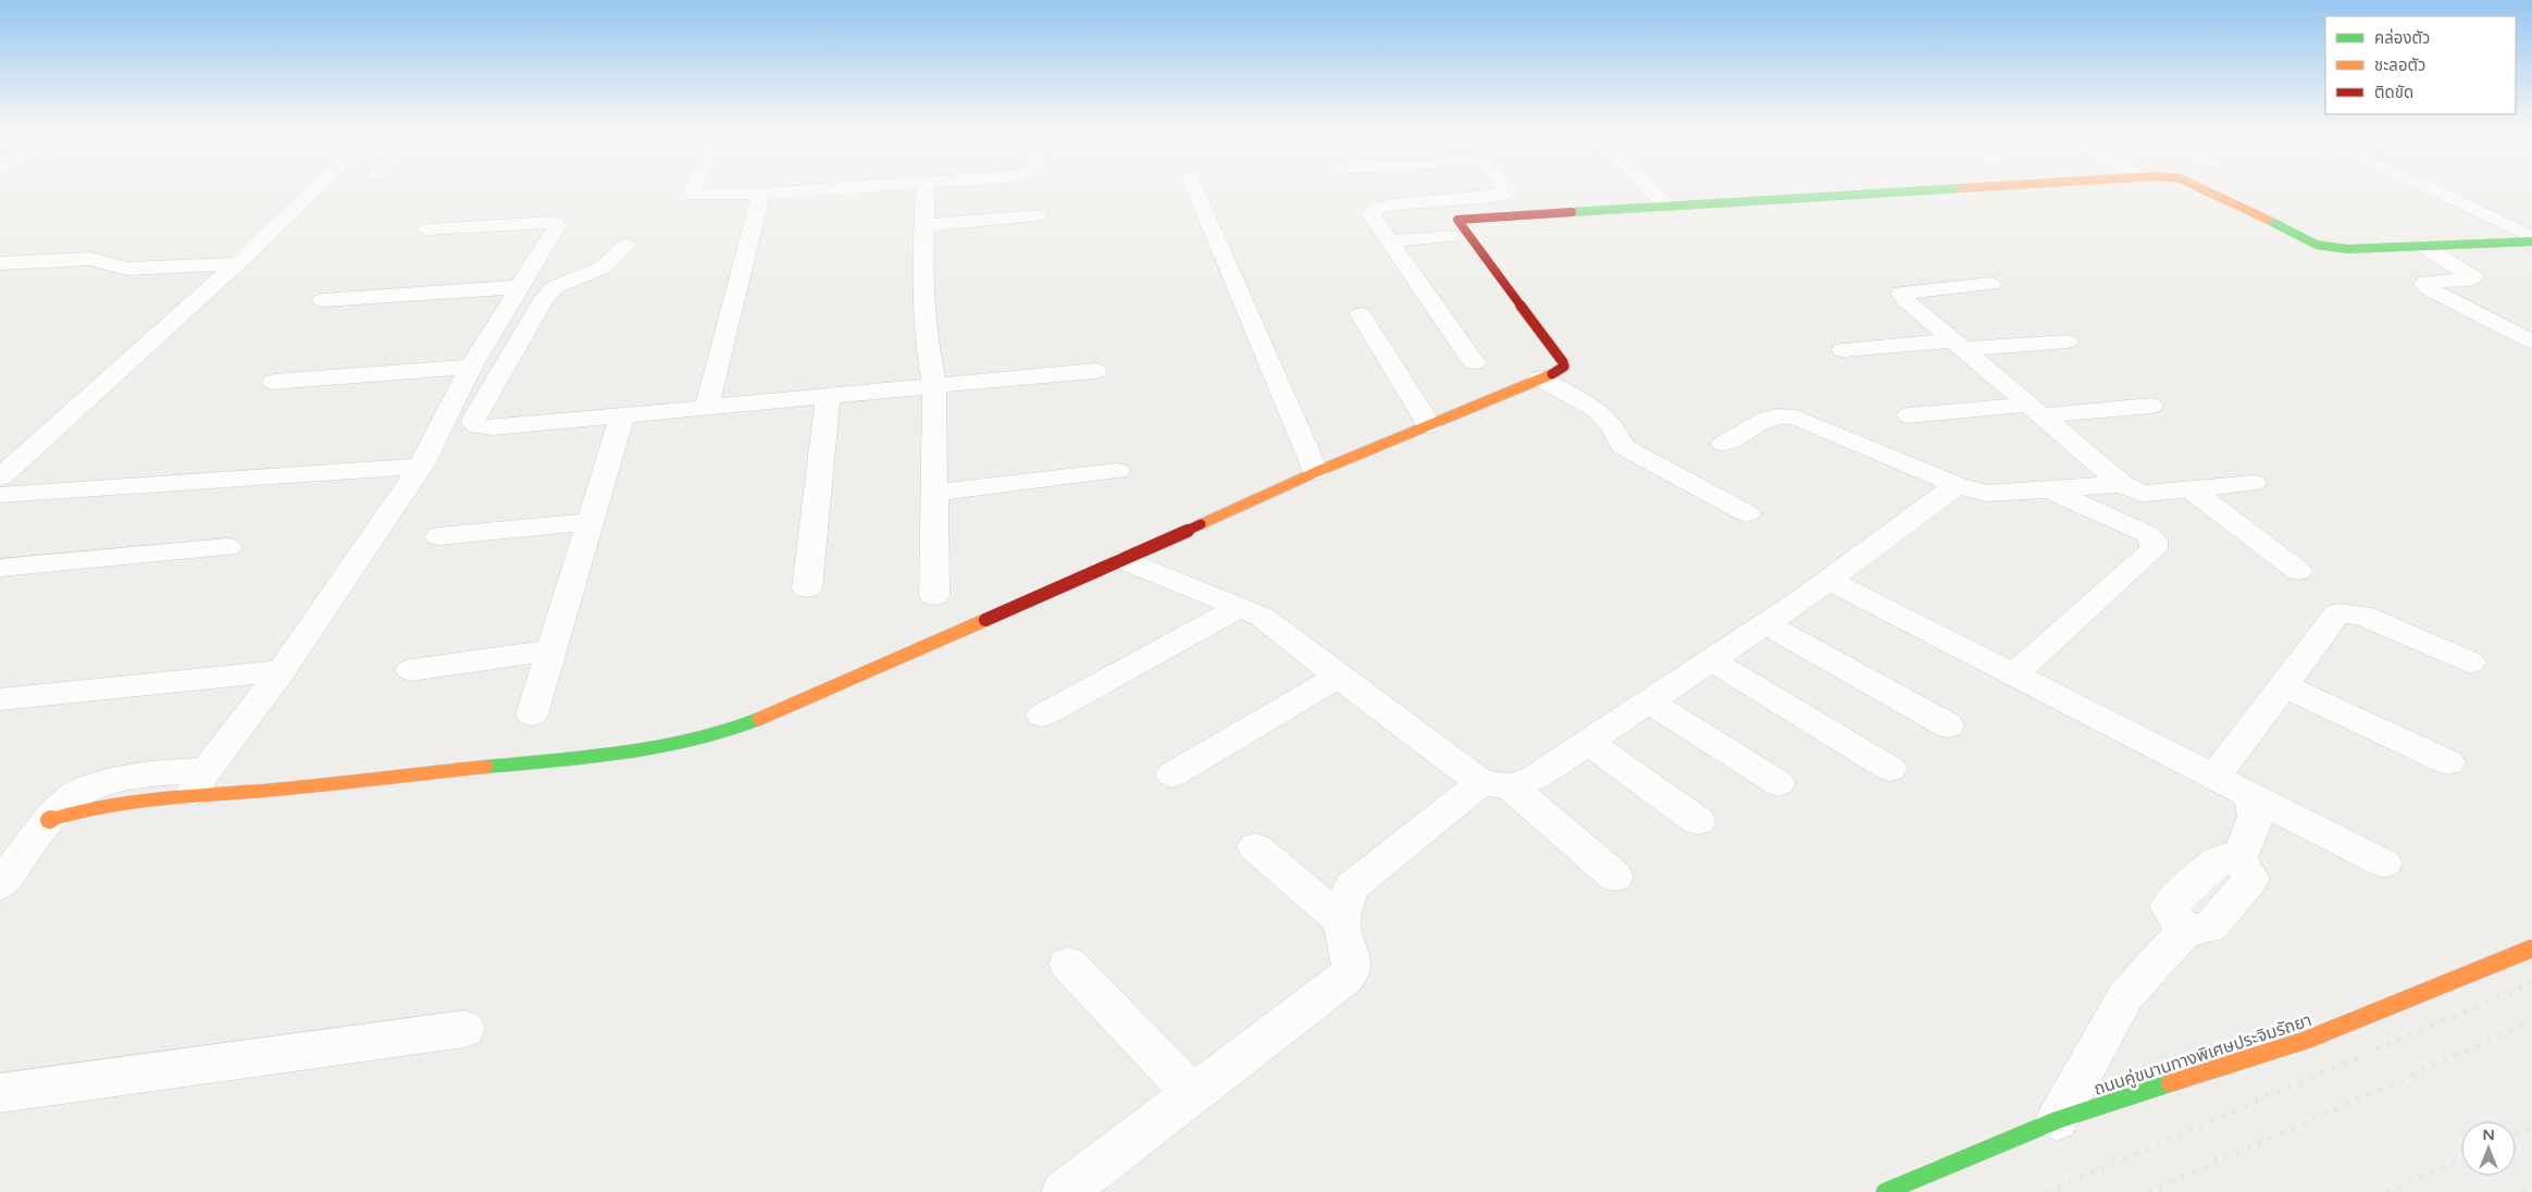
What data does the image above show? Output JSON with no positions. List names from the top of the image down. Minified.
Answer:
{"streets":{"street":["ถนนคู่ขนานทางพิเศษประจิมรัถยา"]},"legend":["คล่องตัว","ชะลอตัว","ติดขัด"],"north":"top"}
